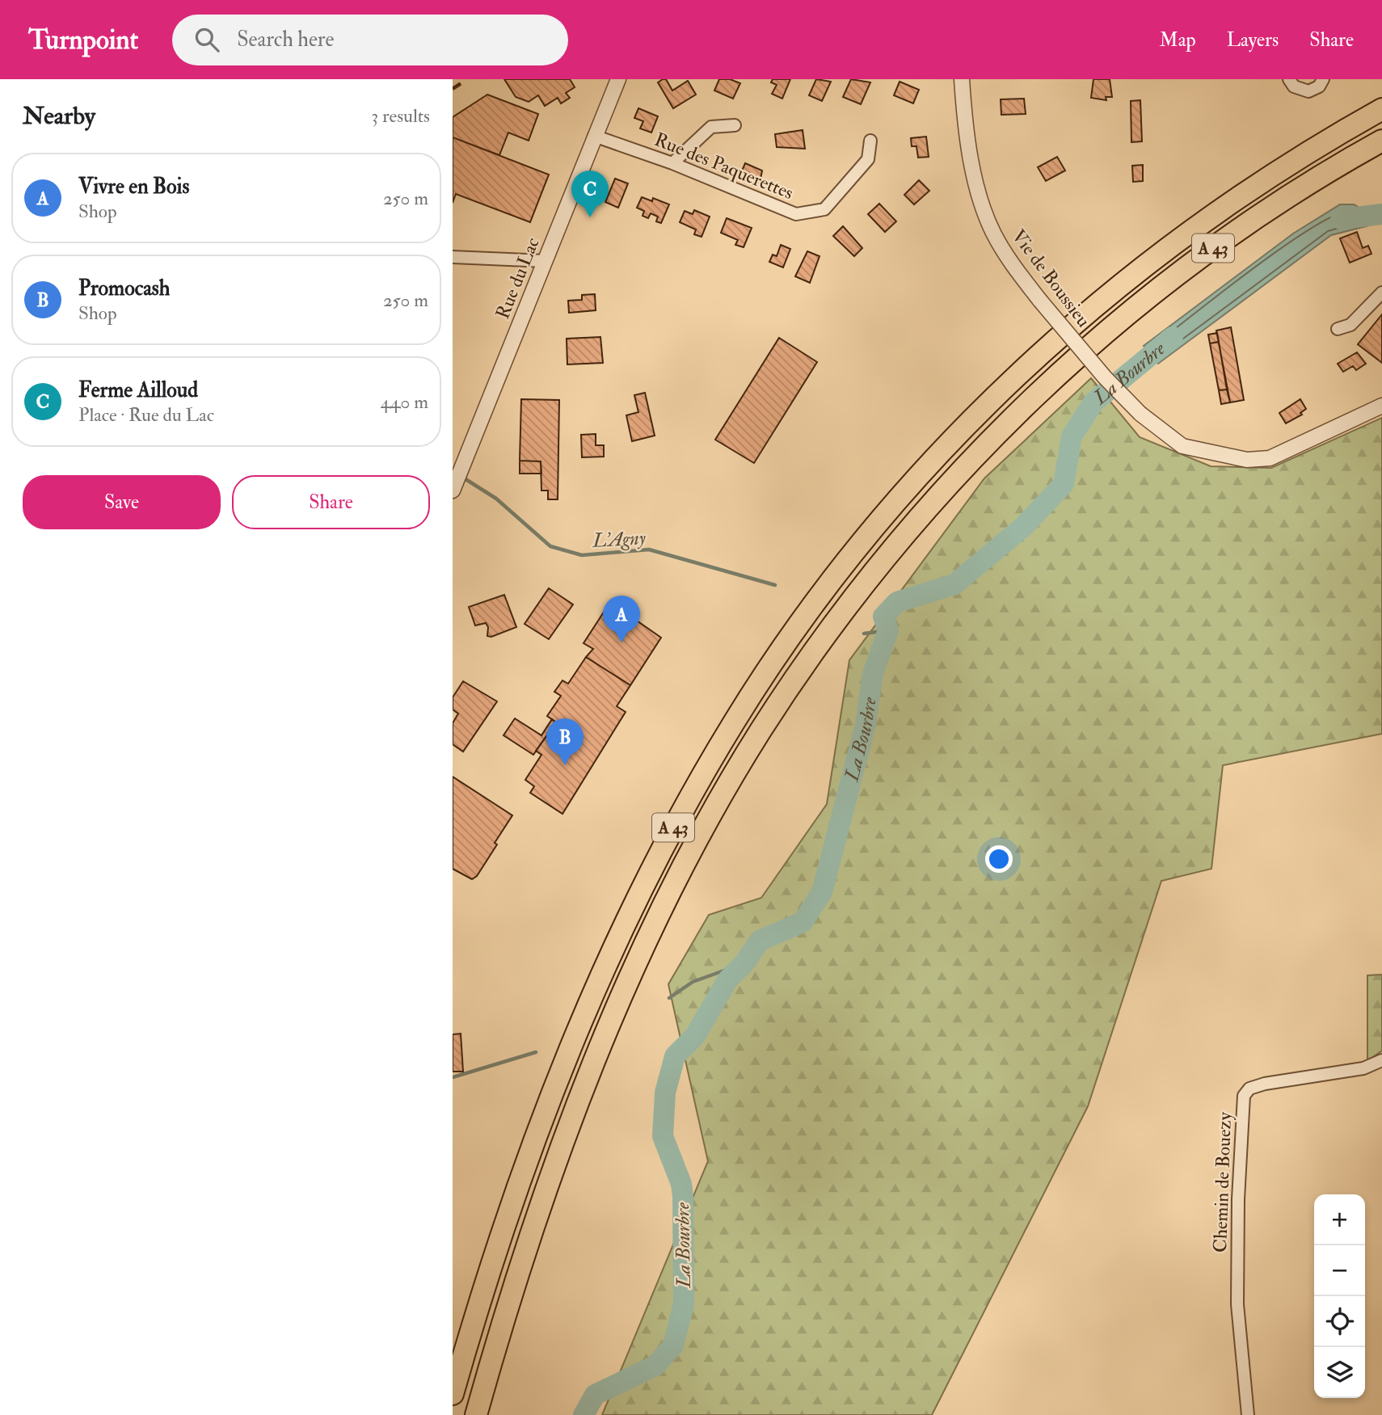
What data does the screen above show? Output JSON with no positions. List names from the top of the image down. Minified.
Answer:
{"streets":{"highway":["A 43"],"street":["Rue des Paquerettes","Rue du Lac","Vie de Boussieu","Chemin de Bouezy"]},"crossings":[["Rue des Paquerettes","Rue du Lac"]],"water":["La Bourbre","L'Agny"],"page":{"header":"Turnpoint","search":"Search here","nav":["Map","Layers","Share"],"heading":["Nearby","3 results"],"list":[{"mark":"A","name":"Vivre en Bois","note":"Shop","value":"250 m"},{"mark":"B","name":"Promocash","note":"Shop","value":"250 m"},{"mark":"C","name":"Ferme Ailloud","note":"Place · Rue du Lac","value":"440 m"}],"pins":["C","A","B"],"buttons":["Save","Share"],"map_buttons":["+","−"]}}
